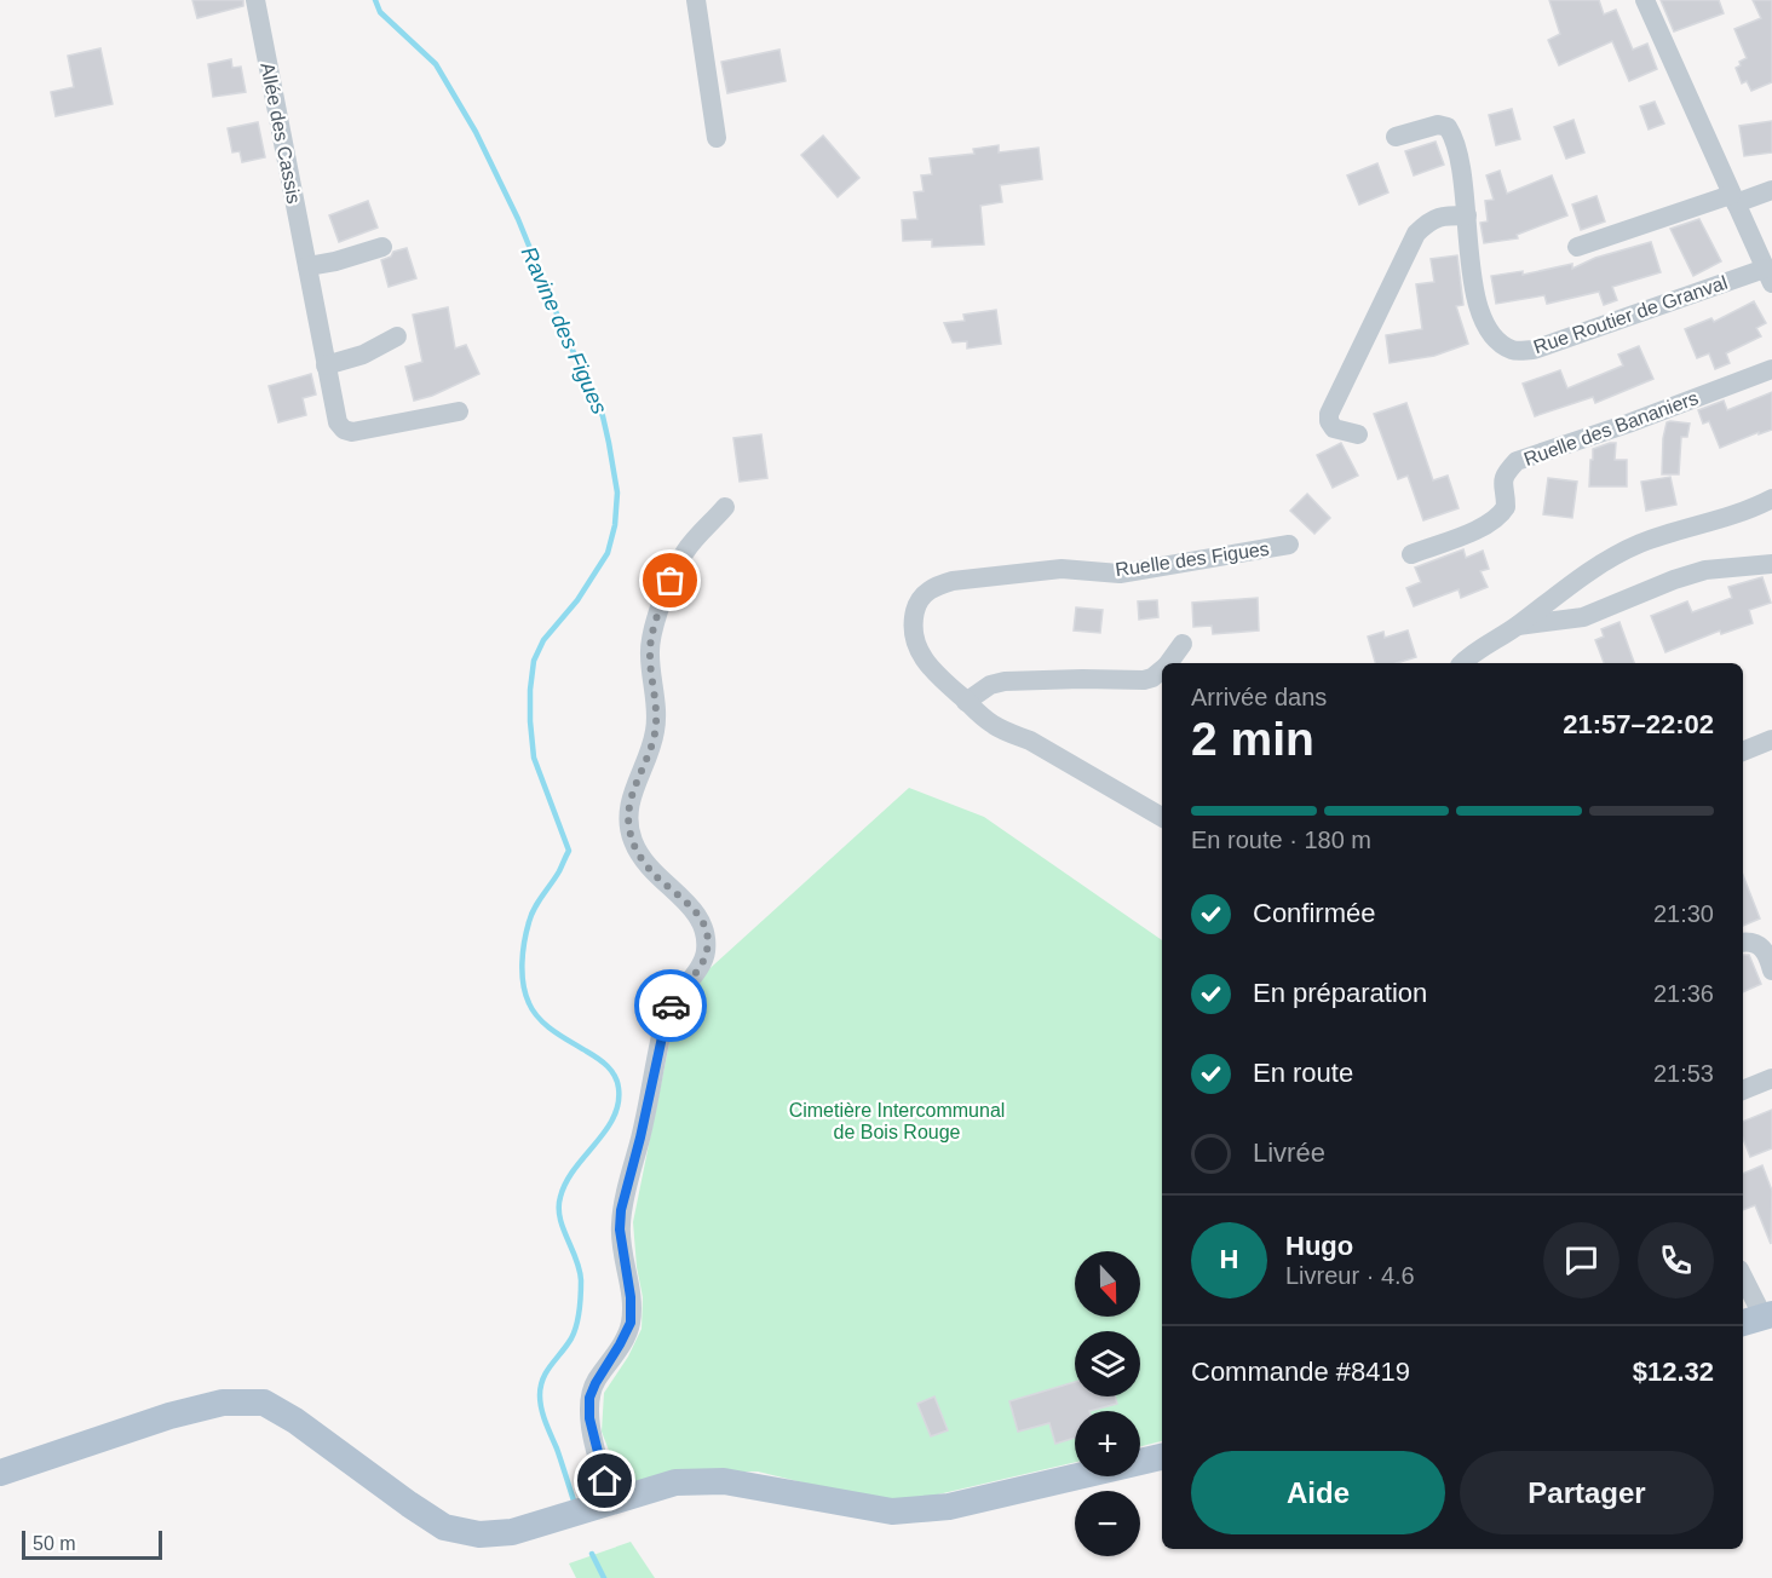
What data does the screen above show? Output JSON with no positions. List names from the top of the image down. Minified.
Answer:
{"streets":{"street":["Allée des Cassis","Rue Routier de Granval","Ruelle des Bananiers","Ruelle des Figues"]},"water":["Ravine des Figues"],"parks":["Cimetière Intercommunal de Bois Rouge"],"scale_bar":"50 m","north":"bottom","page":{"heading":["2 min","Arrivée dans","21:57–22:02"],"panel":["Hugo","Livreur · 4.6","Commande #8419","$12.32"],"bar":"En route · 180 m","list":[["Confirmée","21:30"],["En préparation","21:36"],["En route","21:53"],"Livrée"],"round":"H","map_buttons":["+","−"],"buttons":["Aide","Partager"],"scale":"50 m"}}
